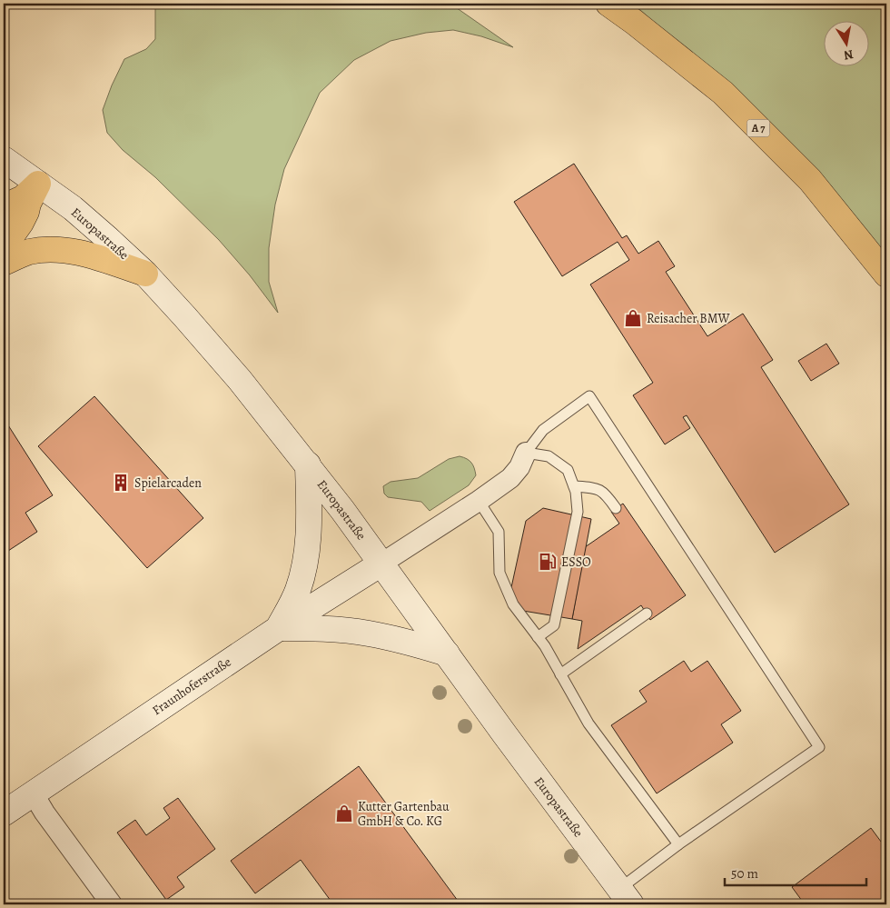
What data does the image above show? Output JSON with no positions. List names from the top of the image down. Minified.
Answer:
{"streets":{"highway":["A 7"],"main road":["Europastraße","Fraunhoferstraße"]},"crossings":[["Europastraße","Fraunhoferstraße"]],"places":{"shop":["Reisacher BMW","Kutter Gartenbau GmbH & Co. KG"],"building":["Spielarcaden"],"fuel station":["ESSO"]},"scale_bar":"50 m","north":"bottom"}
